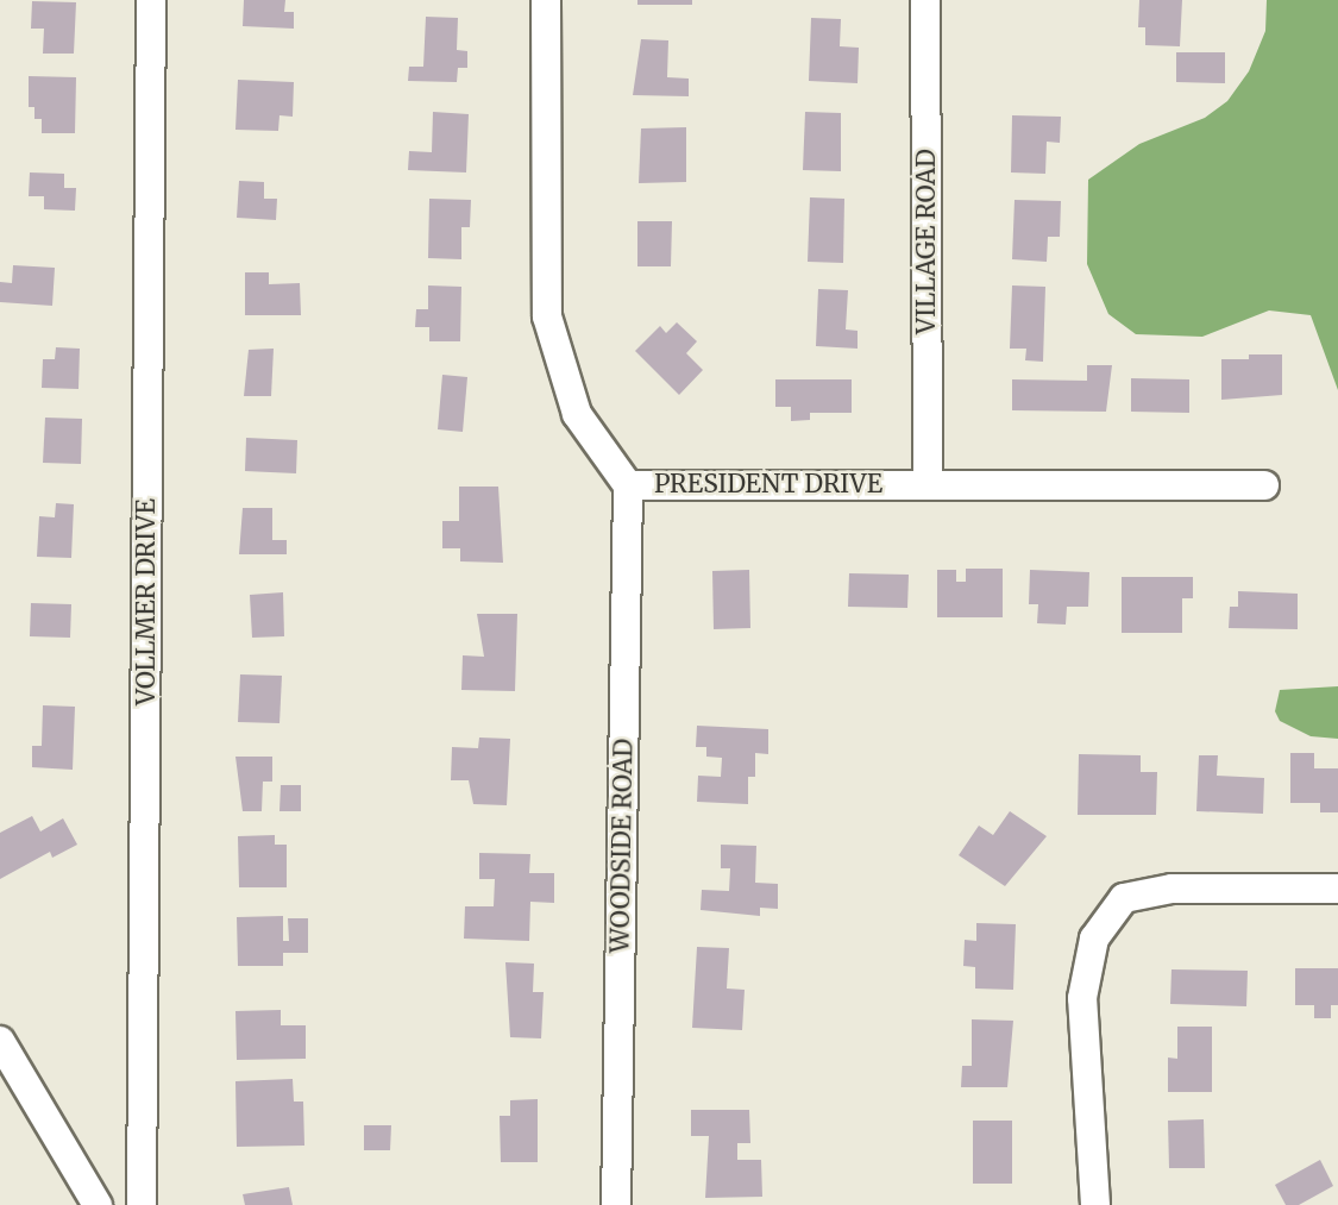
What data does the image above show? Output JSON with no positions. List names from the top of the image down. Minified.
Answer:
{"streets":{"street":["VILLAGE ROAD","PRESIDENT DRIVE","VOLLMER DRIVE","WOODSIDE ROAD"]},"crossings":[["VILLAGE ROAD","PRESIDENT DRIVE"],["PRESIDENT DRIVE","WOODSIDE ROAD"]]}
